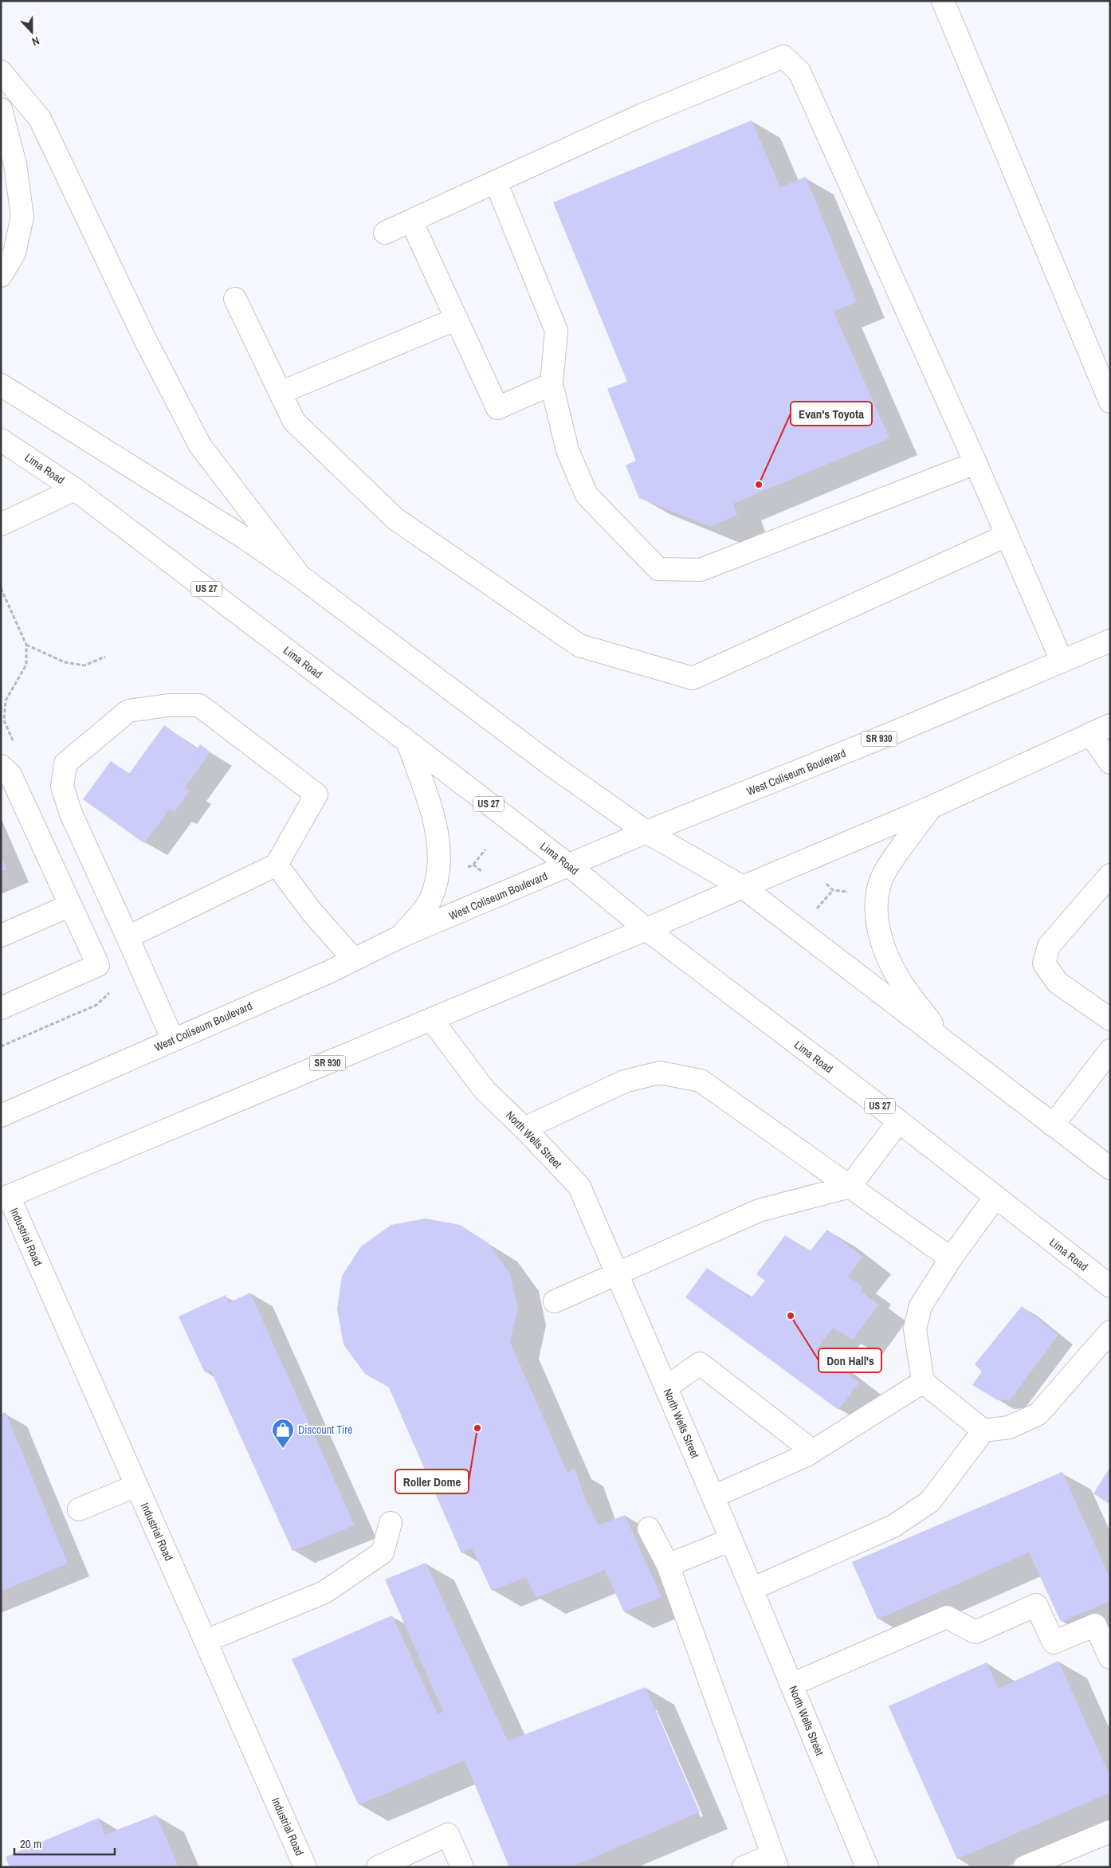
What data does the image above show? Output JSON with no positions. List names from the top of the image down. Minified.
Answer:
{"streets":{"main road":["Lima Road","US 27","SR 930","West Coliseum Boulevard","North Wells Street","Industrial Road"]},"crossings":[["Lima Road","SR 930"],["Lima Road","West Coliseum Boulevard"],["SR 930","North Wells Street"],["SR 930","Industrial Road"]],"places":{"other":["Evan's Toyota","Don Hall's","Roller Dome"],"shop":["Discount Tire"]},"scale_bar":"20 m","north":"bottom"}
